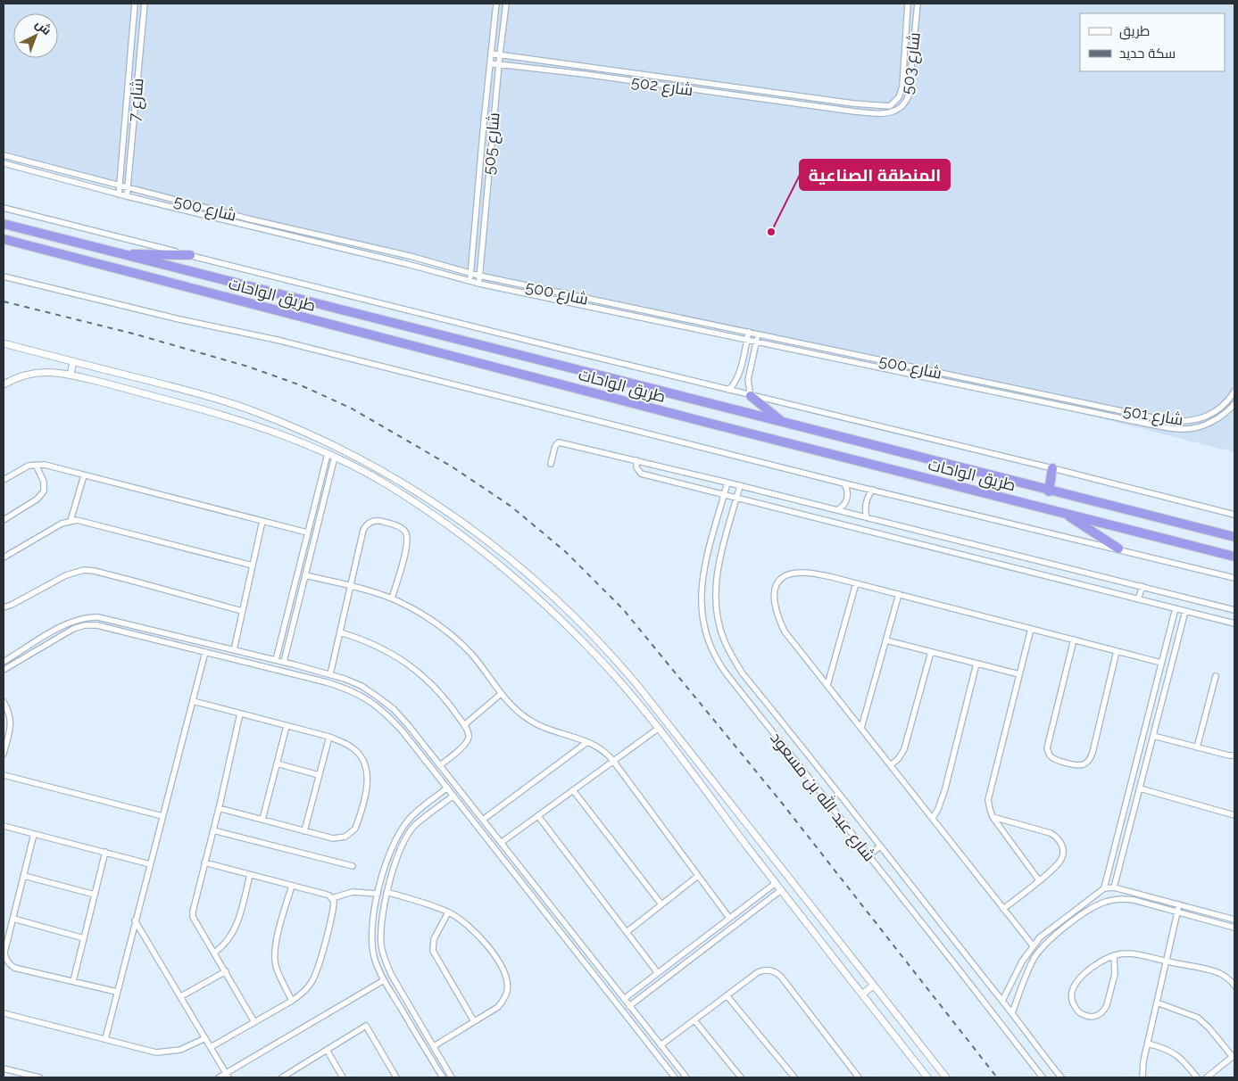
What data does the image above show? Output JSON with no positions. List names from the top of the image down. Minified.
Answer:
{"streets":{"highway":["طريق الواحات"],"street":["شارع 503","شارع 502","شارع 7","شارع 505","شارع 500","شارع 501","شارع عبد الله بن مسعود"]},"crossings":[["شارع 503","شارع 502"],["شارع 502","شارع 505"],["شارع 7","شارع 500"],["شارع 505","شارع 500"],["شارع 500","شارع 501"]],"places":["المنطقة الصناعية"],"legend":["طريق","سكة حديد"],"north":"top right"}
